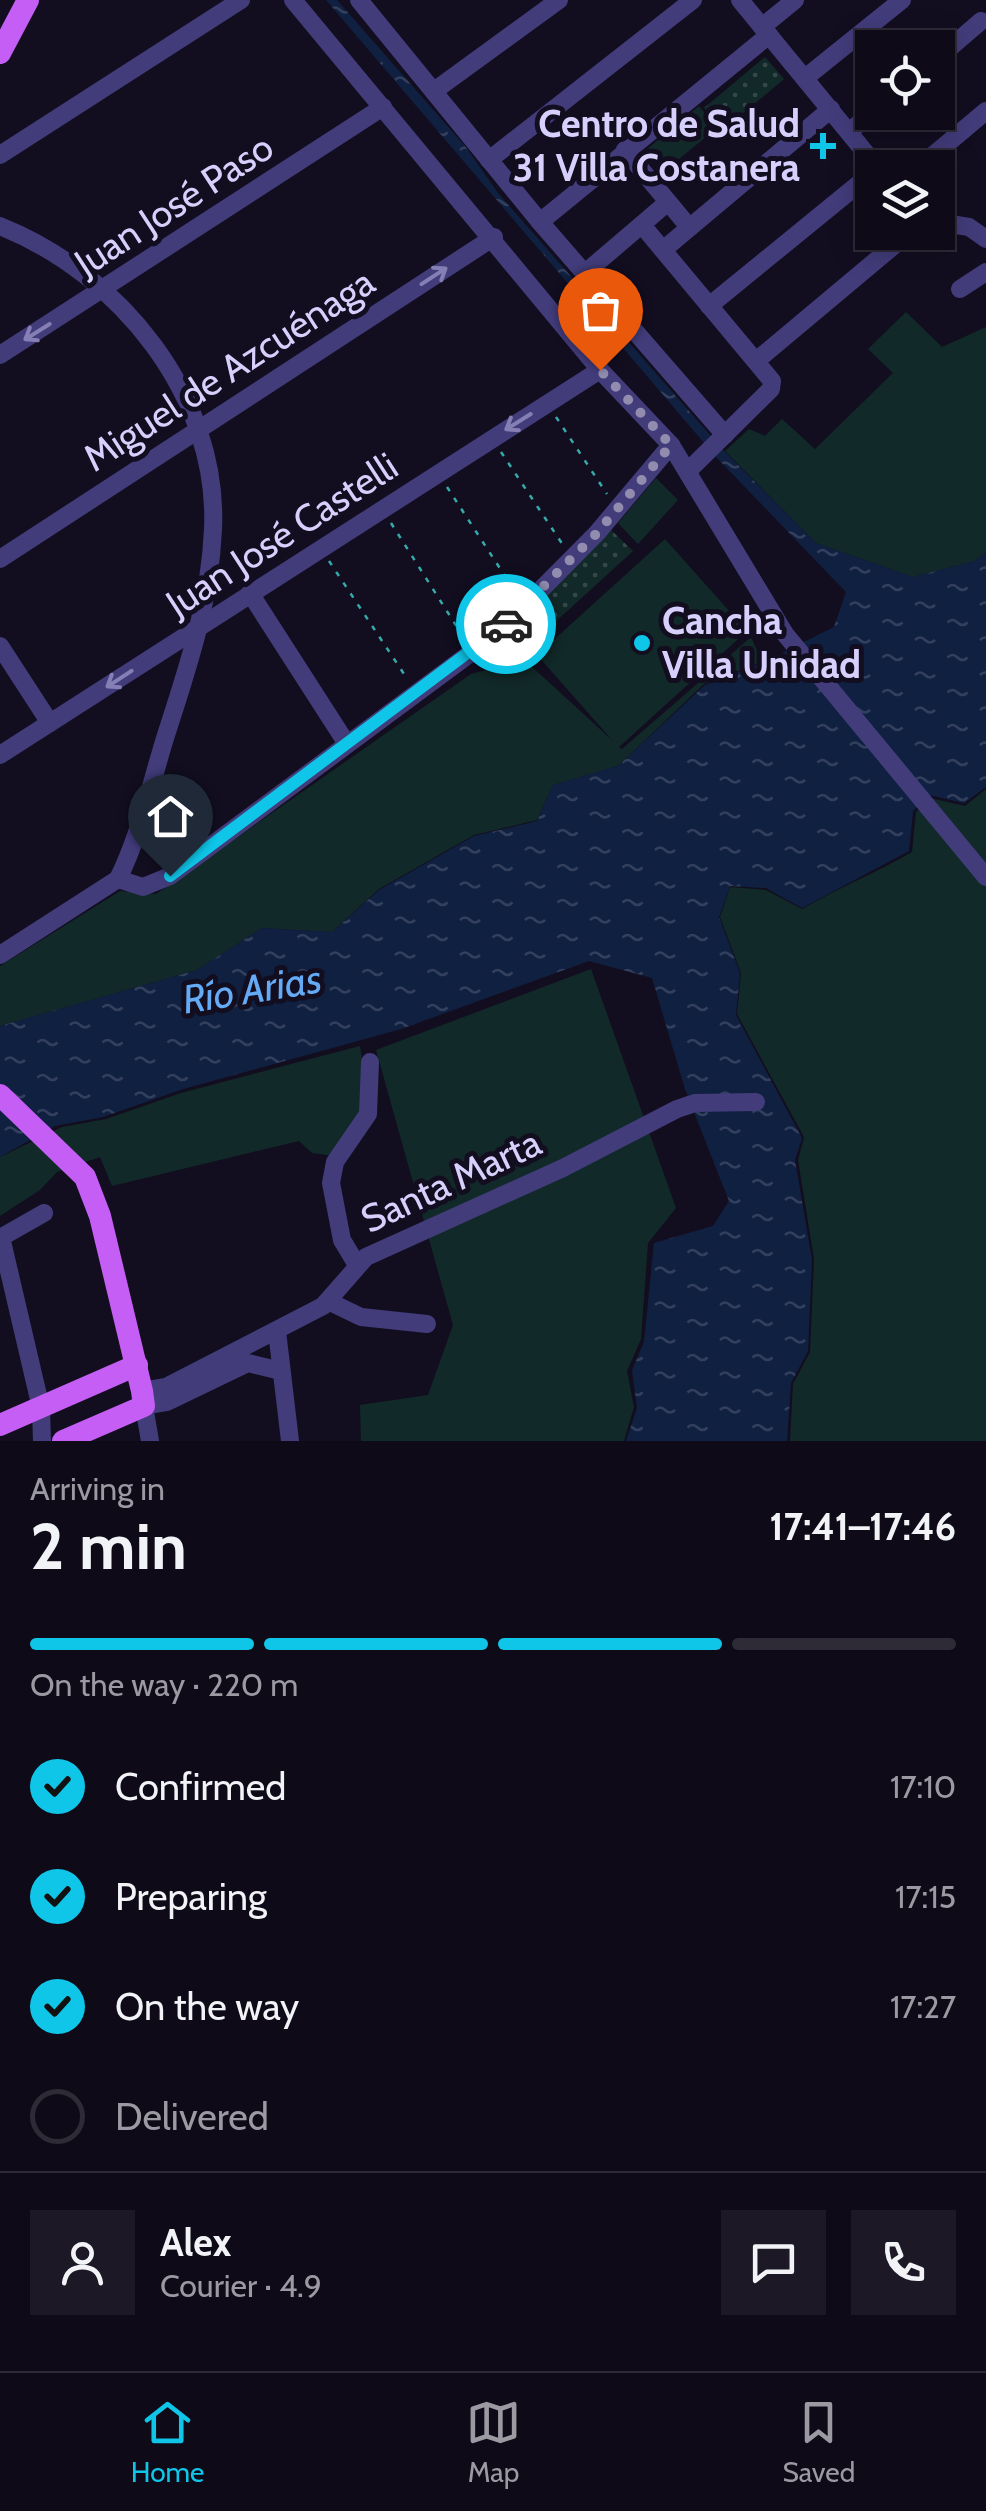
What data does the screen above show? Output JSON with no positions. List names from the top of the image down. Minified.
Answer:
{"streets":{"main road":["Santa Marta"],"street":["Juan José Paso","Miguel de Azcuénaga","Juan José Castelli"]},"one_way":["Miguel de Azcuénaga"],"water":["Río Arias"],"places":{"health":["Centro de Salud 31 Villa Costanera"],"other":["Cancha Villa Unidad"]},"page":{"heading":["2 min","Arriving in","17:41–17:46"],"panel":["Alex","Courier · 4.9"],"bar":"On the way · 220 m","list":[["Confirmed","17:10"],["Preparing","17:15"],["On the way","17:27"],"Delivered"],"tabs":["Home","Map","Saved"]}}
